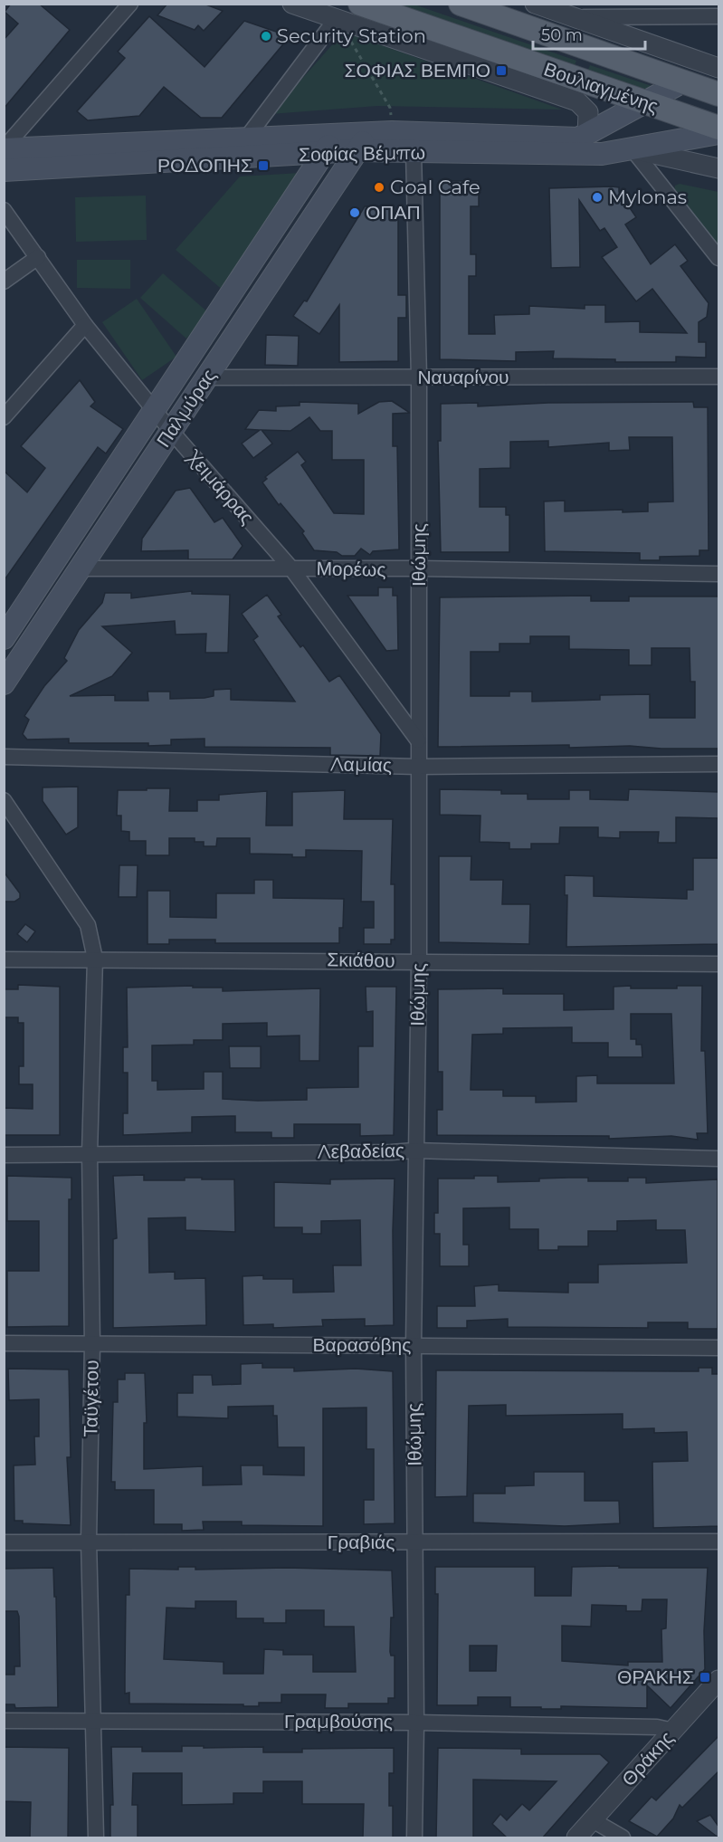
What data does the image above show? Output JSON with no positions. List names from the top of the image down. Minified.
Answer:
{"streets":{"main road":["Βουλιαγμένης","Σοφίας Βέμπω","Παλμύρας"],"street":["Ναυαρίνου","Χειμάρρας","Ιθώμης","Μορέως","Λαμίας","Σκιάθου","Λεβαδείας","Βαρασόβης","Ταϋγέτου","Γραβιάς","Γραμβούσης","Θράκης"]},"crossings":[["Βουλιαγμένης","Σοφίας Βέμπω"],["Σοφίας Βέμπω","Παλμύρας"],["Σοφίας Βέμπω","Ιθώμης"],["Ναυαρίνου","Παλμύρας"],["Ναυαρίνου","Ιθώμης"],["Παλμύρας","Χειμάρρας"],["Παλμύρας","Μορέως"],["Χειμάρρας","Ιθώμης"],["Χειμάρρας","Μορέως"],["Ιθώμης","Μορέως"],["Ιθώμης","Λαμίας"],["Ιθώμης","Σκιάθου"],["Ιθώμης","Λεβαδείας"],["Ιθώμης","Βαρασόβης"],["Ιθώμης","Γραβιάς"],["Ιθώμης","Γραμβούσης"],["Σκιάθου","Ταϋγέτου"],["Λεβαδείας","Ταϋγέτου"],["Βαρασόβης","Ταϋγέτου"],["Ταϋγέτου","Γραβιάς"],["Ταϋγέτου","Γραμβούσης"],["Γραμβούσης","Θράκης"]],"places":{"other":["Security Station","Goal Cafe","Mylonas","ΟΠΑΠ"],"transit":["ΣΟΦΙΑΣ ΒΕΜΠΟ","ΡΟΔΟΠΗΣ","ΘΡΑΚΗΣ"]},"scale_bar":"50 m"}
